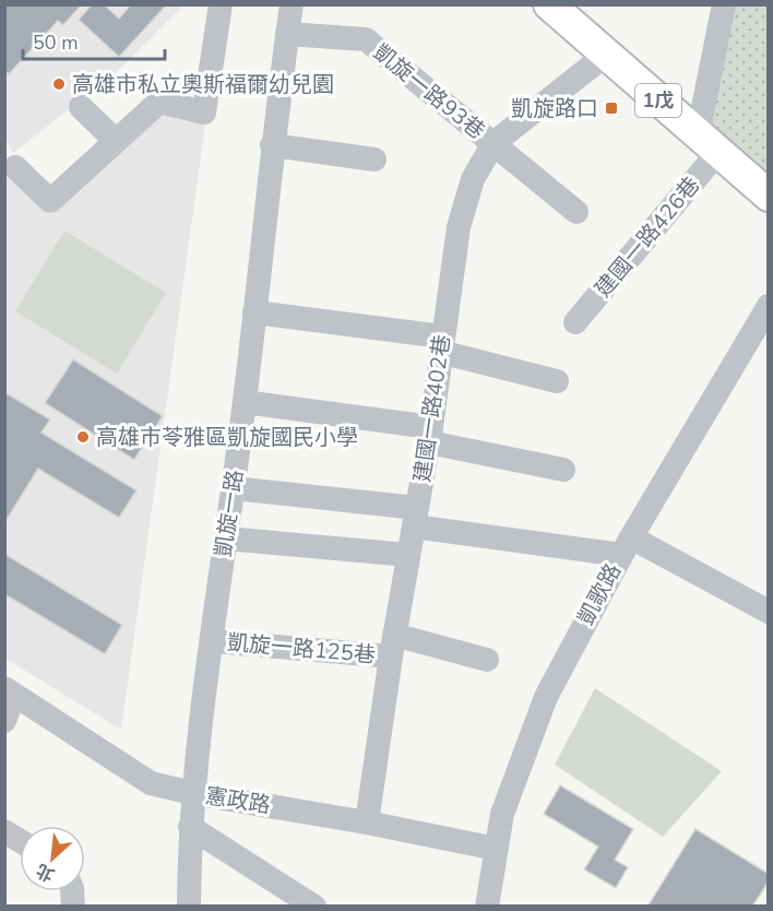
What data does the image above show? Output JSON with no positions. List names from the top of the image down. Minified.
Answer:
{"streets":{"main road":["1戊"],"street":["凱旋一路93巷","建國一路426巷","建國一路402巷","凱旋一路","凱歌路","凱旋一路125巷","憲政路"]},"crossings":[["凱旋一路93巷","建國一路402巷"],["凱旋一路93巷","凱旋一路"],["1戊","建國一路426巷"],["1戊","建國一路402巷"],["建國一路402巷","凱旋一路125巷"],["建國一路402巷","憲政路"],["凱旋一路","凱旋一路125巷"],["凱旋一路","憲政路"],["凱歌路","憲政路"]],"places":{"other":["高雄市私立奧斯福爾幼兒園","高雄市苓雅區凱旋國民小學"],"transit":["凱旋路口"]},"scale_bar":"50 m","north":"bottom left"}
